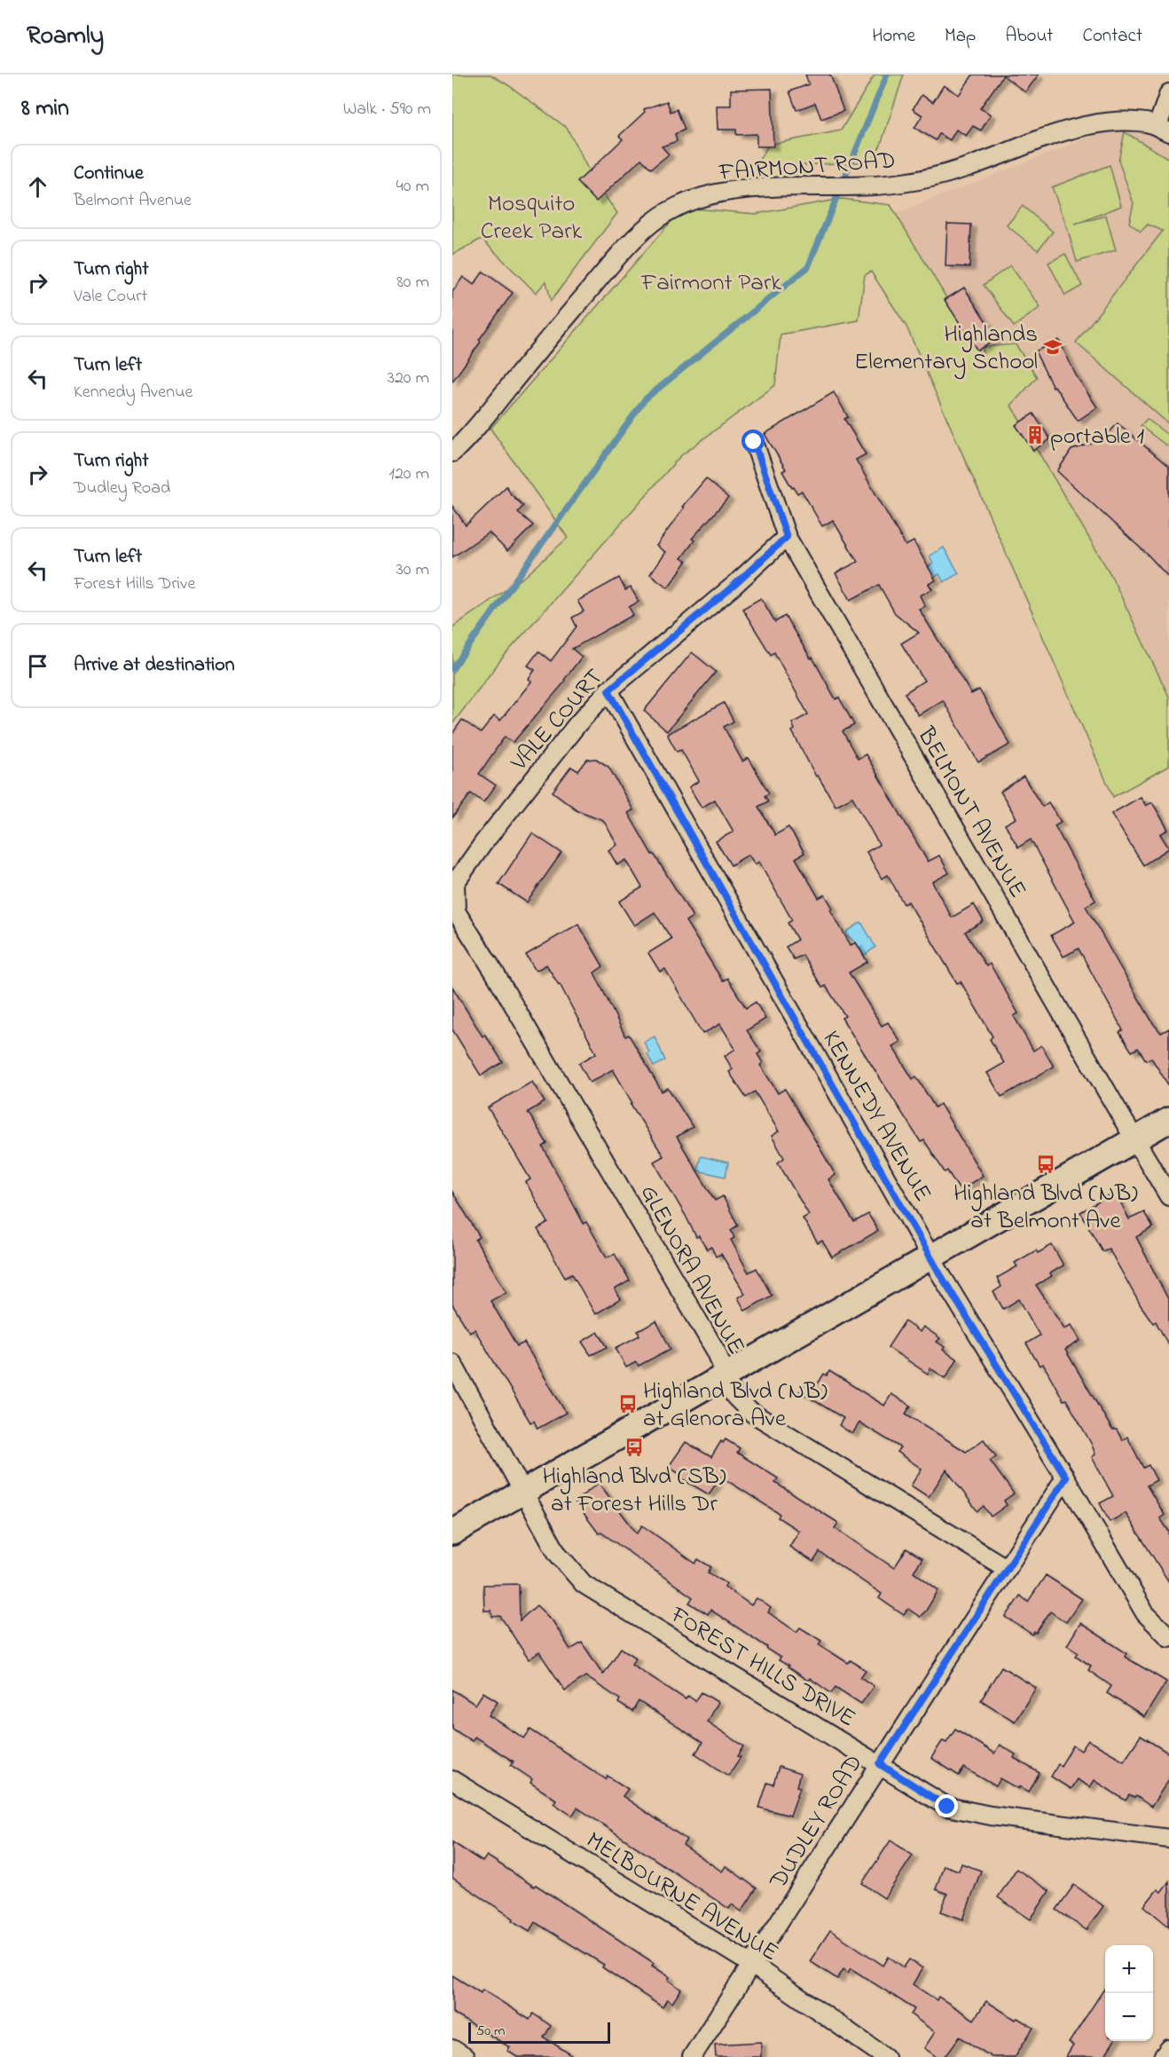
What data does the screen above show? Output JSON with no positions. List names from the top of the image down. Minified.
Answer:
{"streets":{"street":["FAIRMONT ROAD","VALE COURT","BELMONT AVENUE","KENNEDY AVENUE","GLENORA AVENUE","FOREST HILLS DRIVE","DUDLEY ROAD","MELBOURNE AVENUE"]},"crossings":[["VALE COURT","BELMONT AVENUE"],["VALE COURT","KENNEDY AVENUE"],["VALE COURT","GLENORA AVENUE"],["KENNEDY AVENUE","DUDLEY ROAD"],["GLENORA AVENUE","DUDLEY ROAD"],["FOREST HILLS DRIVE","DUDLEY ROAD"],["DUDLEY ROAD","MELBOURNE AVENUE"]],"parks":["Mosquito Creek Park","Fairmont Park"],"places":{"school or university":["Highlands Elementary School"],"building":["portable 1"],"bus stop":["Highland Blvd (NB) at Belmont Ave","Highland Blvd (NB) at Glenora Ave","Highland Blvd (SB) at Forest Hills Dr"]},"scale_bar":"50 m","page":{"header":"Roamly","nav":["Home","Map","About","Contact"],"heading":["8 min","Walk · 590 m"],"list":[["Continue","Belmont Avenue","40 m"],["Turn right","Vale Court","80 m"],["Turn left","Kennedy Avenue","320 m"],["Turn right","Dudley Road","120 m"],["Turn left","Forest Hills Drive","30 m"],"Arrive at destination"],"map_buttons":["+","−"],"scale":"50 m"}}
